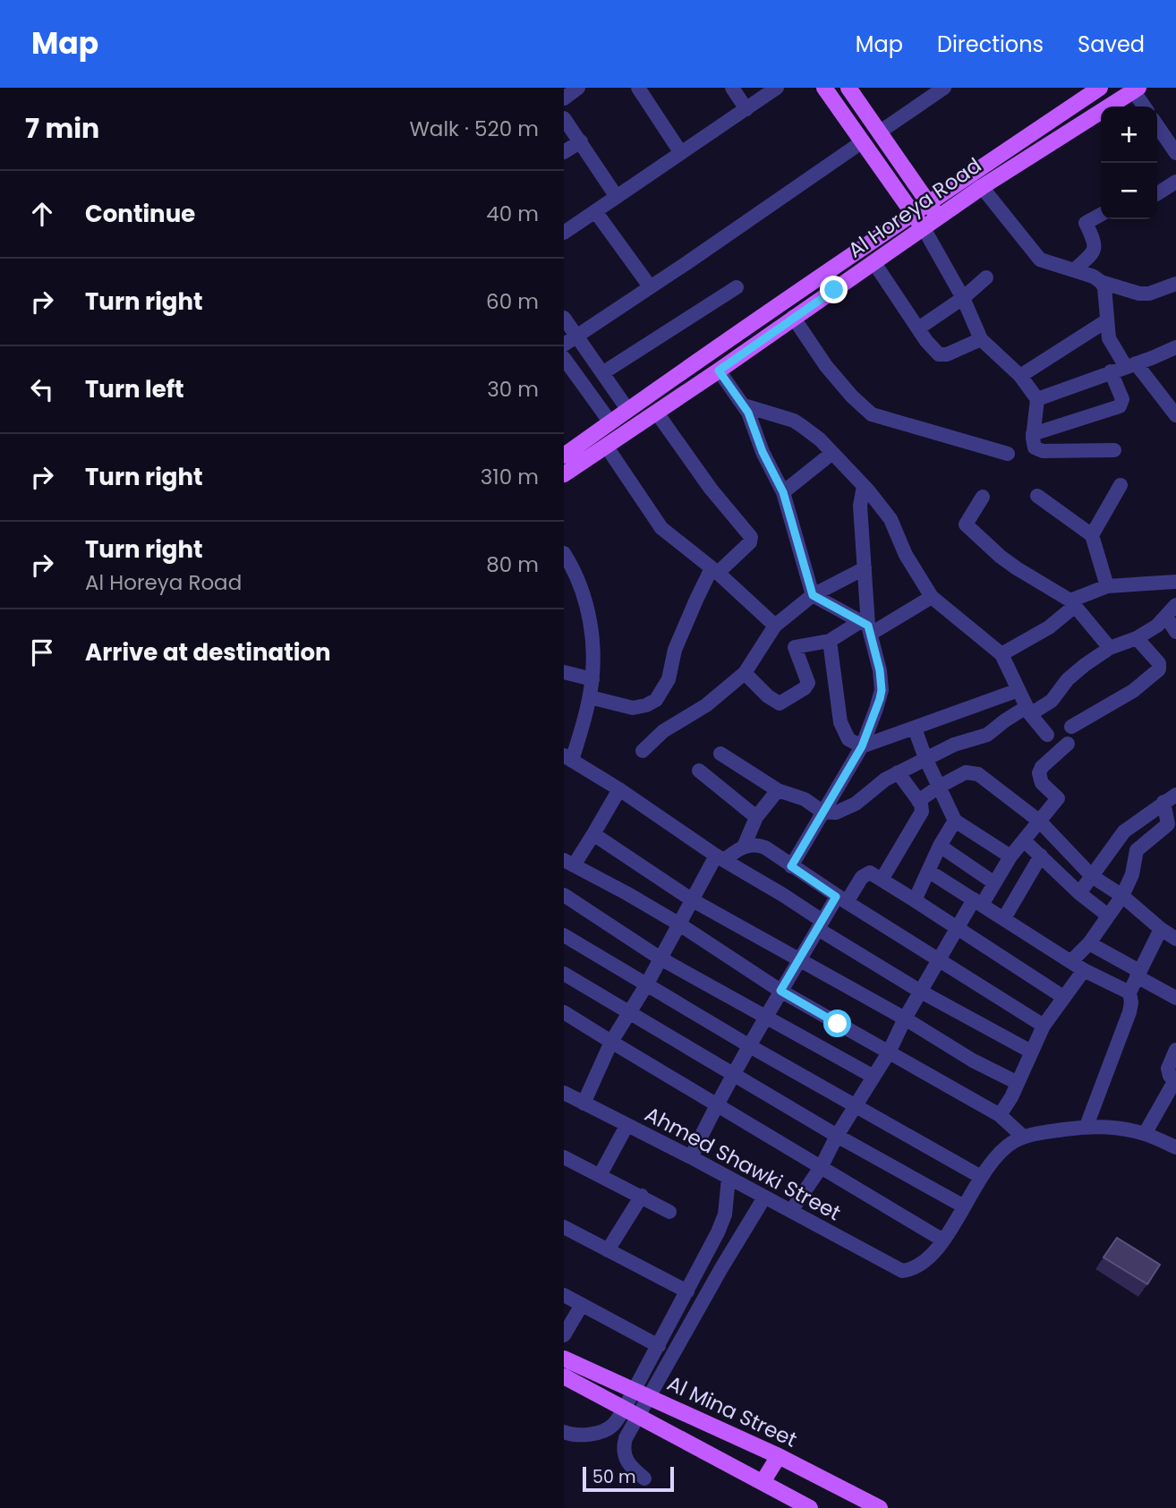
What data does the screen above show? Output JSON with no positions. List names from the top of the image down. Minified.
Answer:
{"streets":{"main road":["Al Horeya Road","Al Mina Street"],"street":["Ahmed Shawki Street"]},"scale_bar":"50 m","page":{"header":"Map","nav":["Map","Directions","Saved"],"heading":["7 min","Walk · 520 m"],"map_buttons":["+","−"],"list":[["Continue","40 m"],["Turn right","60 m"],["Turn left","30 m"],["Turn right","310 m"],["Turn right","Al Horeya Road","80 m"],"Arrive at destination"],"scale":"50 m"}}
